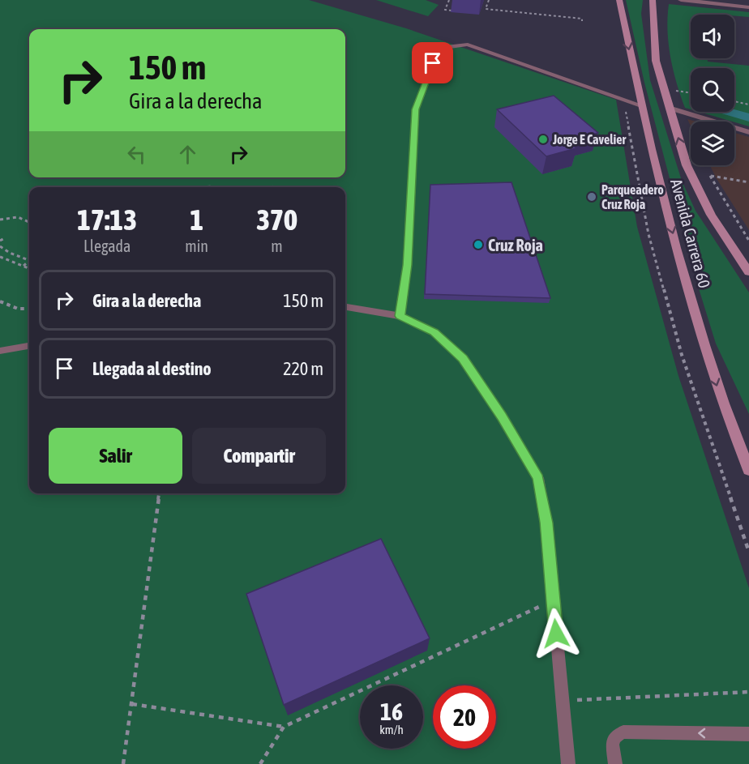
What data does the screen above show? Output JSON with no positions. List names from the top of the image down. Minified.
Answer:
{"streets":{"main road":["Avenida Carrera 60"]},"places":["Jorge E Cavelier","Parqueadero Cruz Roja","Cruz Roja"],"page":{"turn":["150 m","Gira a la derecha"],"eta":["17:13","Llegada","1","min","370","m"],"list":[{"name":"Gira a la derecha","value":"150 m"},{"name":"Llegada al destino","value":"220 m"}],"buttons":["Salir","Compartir"],"speed":"16 km/h","limit":"20"}}
